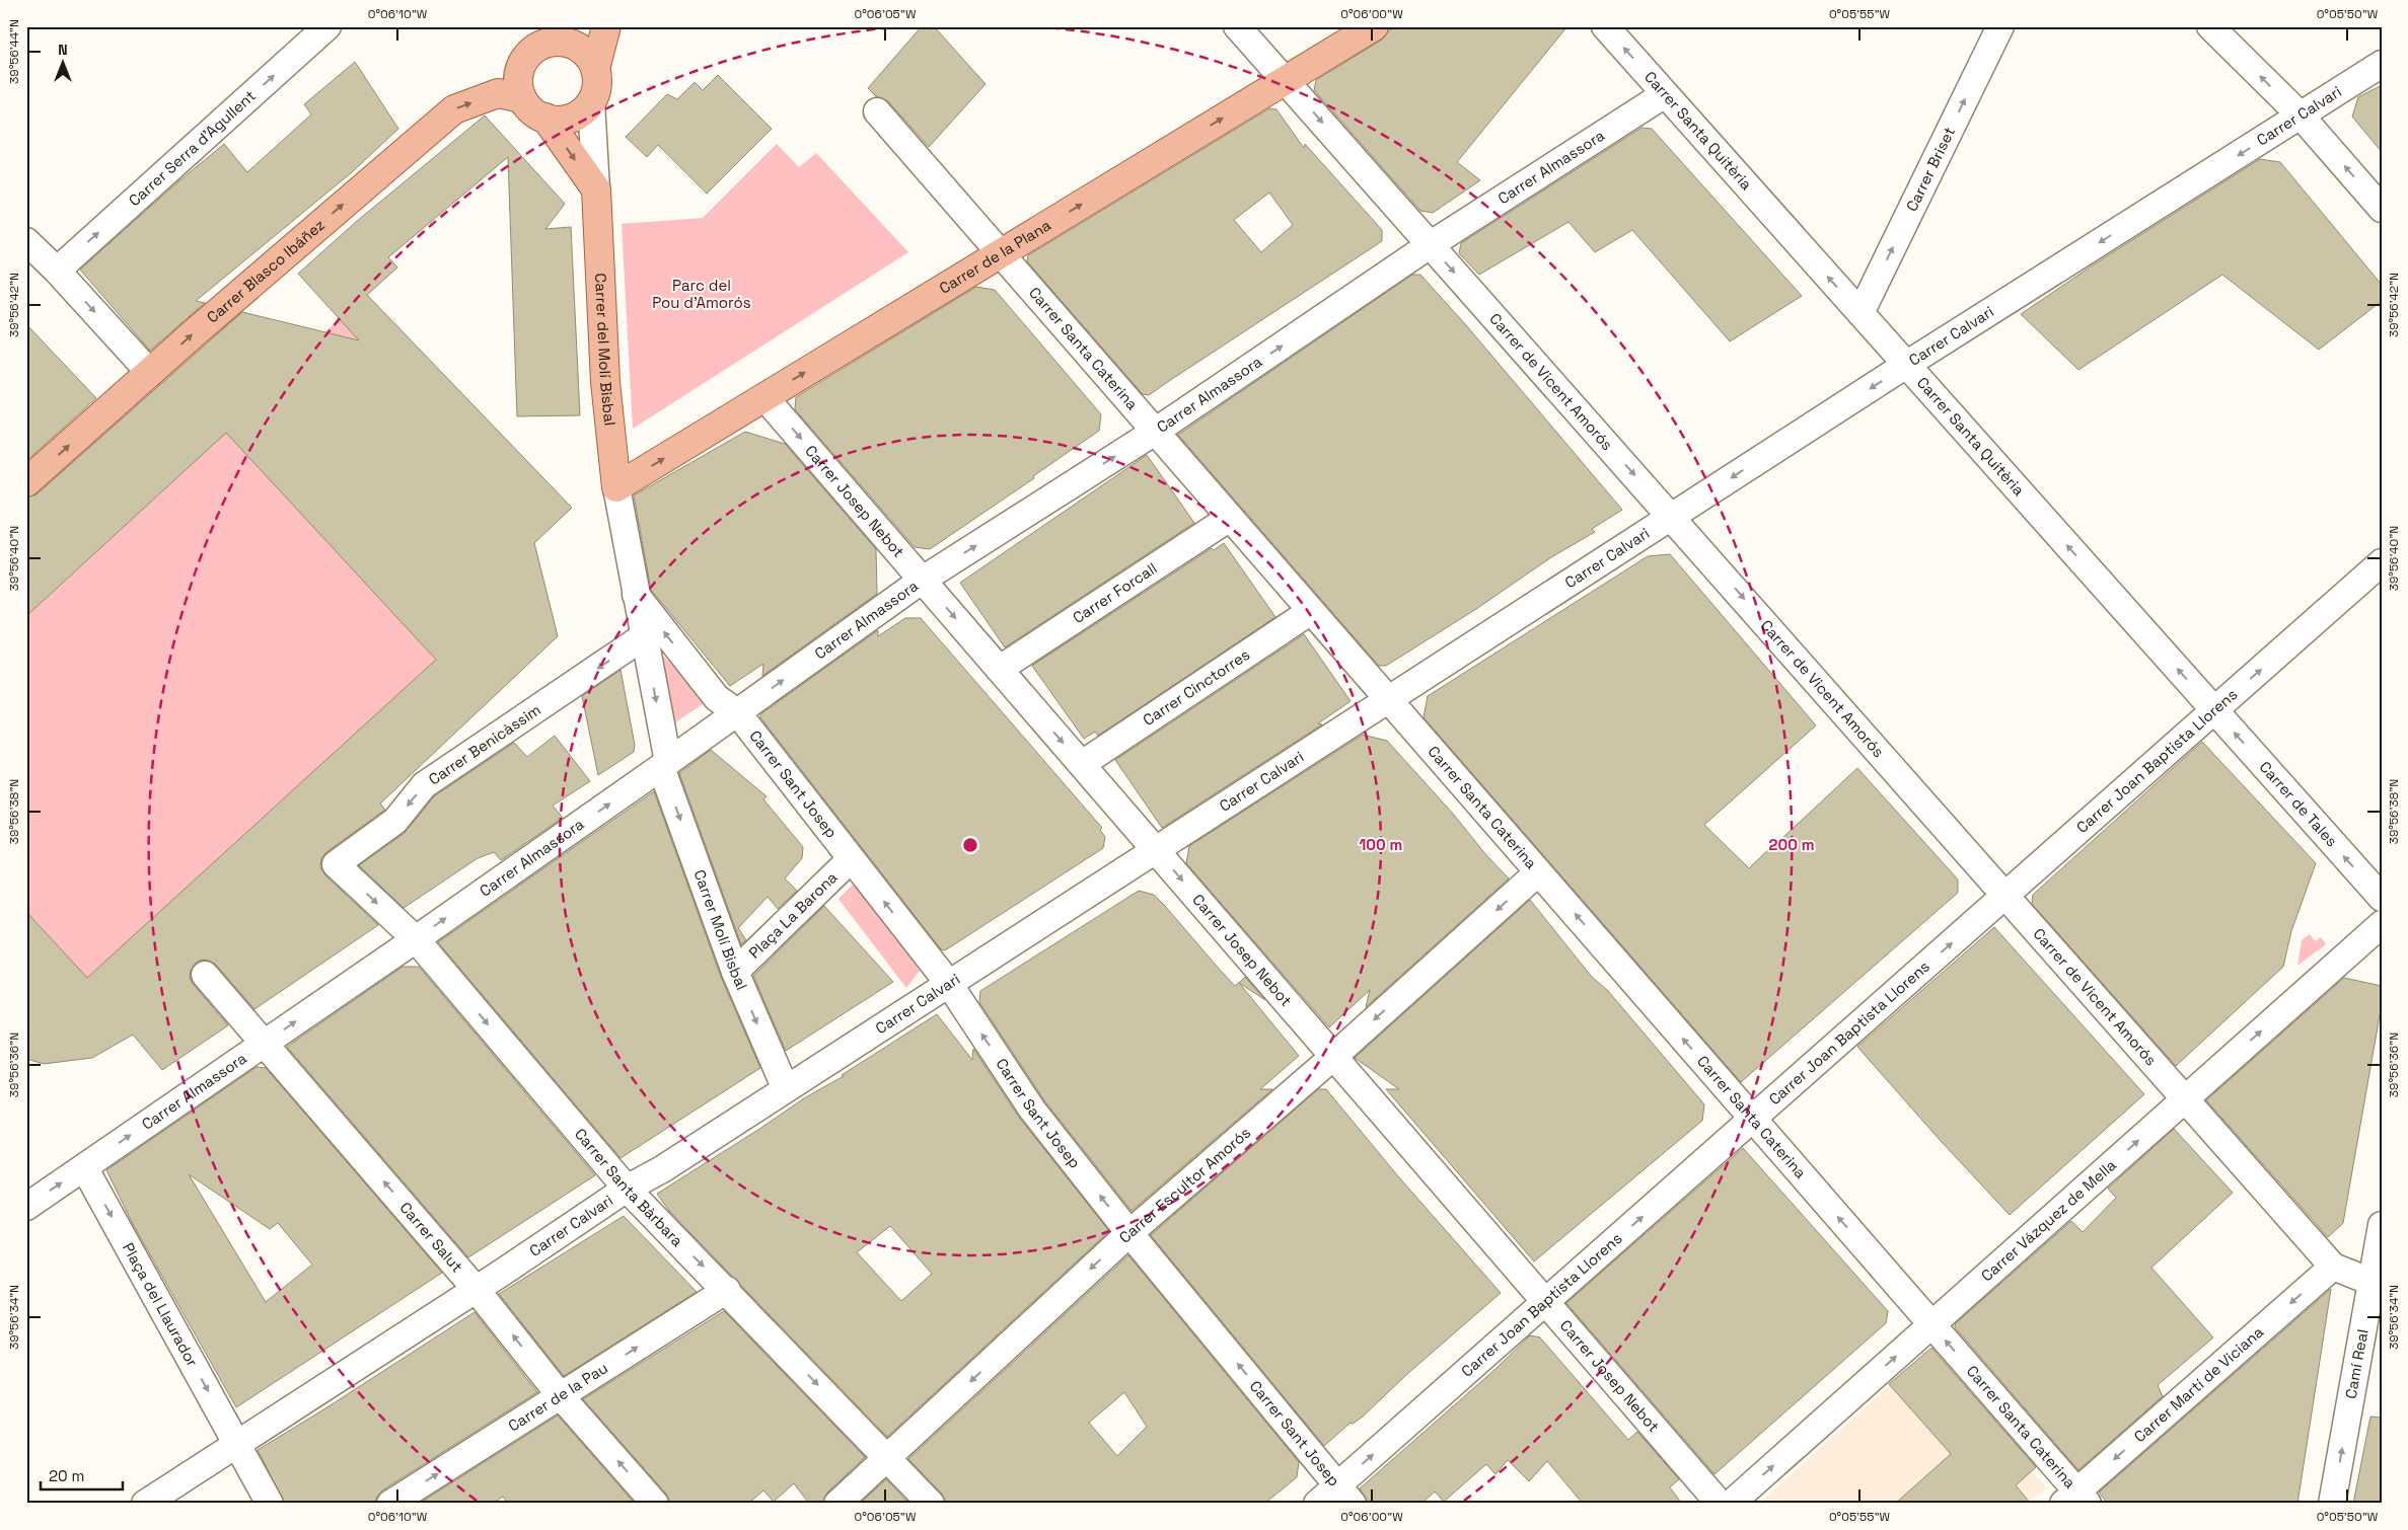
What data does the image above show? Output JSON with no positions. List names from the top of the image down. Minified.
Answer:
{"streets":{"main road":["Carrer de la Plana","Carrer Blasco Ibáñez","Carrer del Molí Bisbal"],"street":["Carrer Calvari","Carrer Santa Quitèria","Carrer Serra d'Agullent","Carrer Almassora","Carrer Briset","Carrer Santa Caterina","Carrer de Vicent Amorós","Carrer Josep Nebot","Carrer Forcall","Carrer Cinctorres","Carrer Benicàssim","Carrer Joan Baptista Llorens","Carrer Sant Josep","Carrer de Tales","Plaça La Barona","Carrer Molí Bisbal","Carrer Escultor Amorós","Carrer Santa Bàrbara","Carrer Vázquez de Mella","Carrer Salut","Plaça del Llaurador","Camí Real","Carrer Martí de Viciana","Carrer de la Pau"]},"crossings":[["Carrer Calvari","Carrer Santa Quitèria"],["Carrer Calvari","Carrer Santa Caterina"],["Carrer Calvari","Carrer de Vicent Amorós"],["Carrer Calvari","Carrer Josep Nebot"],["Carrer Calvari","Carrer Sant Josep"],["Carrer Calvari","Carrer Molí Bisbal"],["Carrer Calvari","Carrer Santa Bàrbara"],["Carrer Calvari","Carrer Salut"],["Carrer Calvari","Plaça del Llaurador"],["Carrer Santa Quitèria","Carrer Almassora"],["Carrer Santa Quitèria","Carrer Briset"],["Carrer Santa Quitèria","Carrer Joan Baptista Llorens"],["Carrer Santa Quitèria","Carrer de Tales"],["Carrer Almassora","Carrer Santa Caterina"],["Carrer Almassora","Carrer de Vicent Amorós"],["Carrer Almassora","Carrer Josep Nebot"],["Carrer Almassora","Carrer Sant Josep"],["Carrer Almassora","Carrer Molí Bisbal"],["Carrer Almassora","Carrer Santa Bàrbara"],["Carrer Almassora","Carrer Salut"],["Carrer Almassora","Plaça del Llaurador"],["Carrer de la Plana","Carrer Santa Caterina"],["Carrer de la Plana","Carrer del Molí Bisbal"],["Carrer de la Plana","Carrer de Vicent Amorós"],["Carrer de la Plana","Carrer Josep Nebot"],["Carrer Blasco Ibáñez","Carrer del Molí Bisbal"],["Carrer Santa Caterina","Carrer Forcall"],["Carrer Santa Caterina","Carrer Cinctorres"],["Carrer Santa Caterina","Carrer Joan Baptista Llorens"],["Carrer Santa Caterina","Carrer Escultor Amorós"],["Carrer Santa Caterina","Carrer Vázquez de Mella"],["Carrer Santa Caterina","Carrer Martí de Viciana"],["Carrer del Molí Bisbal","Carrer Molí Bisbal"],["Carrer de Vicent Amorós","Carrer Joan Baptista Llorens"],["Carrer de Vicent Amorós","Carrer Vázquez de Mella"],["Carrer de Vicent Amorós","Camí Real"],["Carrer de Vicent Amorós","Carrer Martí de Viciana"],["Carrer Josep Nebot","Carrer Forcall"],["Carrer Josep Nebot","Carrer Cinctorres"],["Carrer Josep Nebot","Carrer Joan Baptista Llorens"],["Carrer Josep Nebot","Carrer Escultor Amorós"],["Carrer Benicàssim","Carrer Molí Bisbal"],["Carrer Benicàssim","Carrer Santa Bàrbara"],["Carrer Joan Baptista Llorens","Carrer Sant Josep"],["Carrer Joan Baptista Llorens","Carrer de Tales"],["Carrer Sant Josep","Plaça La Barona"],["Carrer Sant Josep","Carrer Escultor Amorós"],["Carrer de Tales","Carrer Vázquez de Mella"],["Plaça La Barona","Carrer Molí Bisbal"],["Carrer Escultor Amorós","Carrer Santa Bàrbara"],["Carrer Santa Bàrbara","Carrer de la Pau"],["Carrer Salut","Carrer de la Pau"]],"one_way":["Carrer Santa Quitèria","Carrer Serra d'Agullent","Carrer Almassora","Carrer Briset","Carrer de la Plana","Carrer Blasco Ibáñez","Carrer Santa Caterina","Carrer de Vicent Amorós","Carrer Josep Nebot","Carrer Benicàssim","Carrer Joan Baptista Llorens","Carrer Sant Josep","Carrer de Tales","Carrer Molí Bisbal","Carrer Escultor Amorós","Carrer Santa Bàrbara","Carrer Vázquez de Mella","Carrer Salut","Plaça del Llaurador","Camí Real","Carrer Martí de Viciana","Carrer de la Pau"],"parks":["Parc del Pou d'Amorós"],"scale_bar":"20 m","north":"top","coordinates":["0°06'10\"W","0°06'05\"W","0°06'00\"W","0°05'55\"W","0°05'50\"W","39°56'44\"N","39°56'42\"N","39°56'40\"N","39°56'38\"N","39°56'36\"N","39°56'34\"N"],"rings":["100 m","200 m"]}
